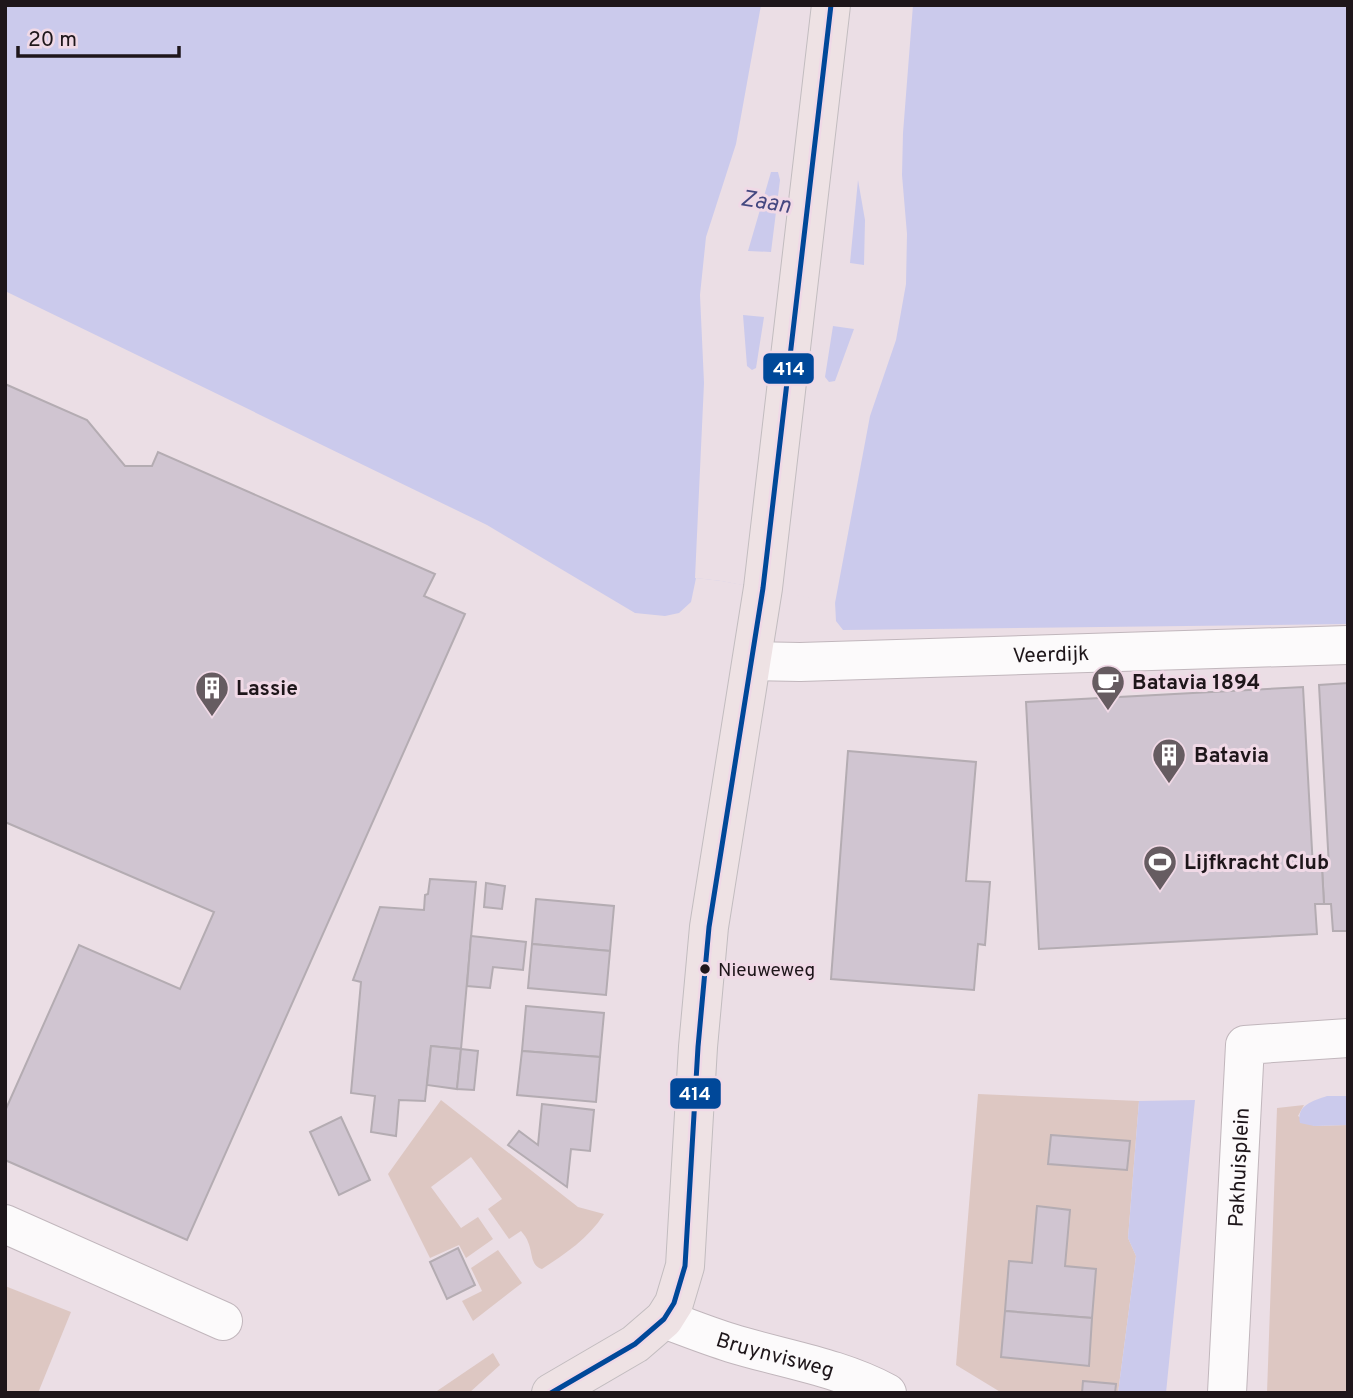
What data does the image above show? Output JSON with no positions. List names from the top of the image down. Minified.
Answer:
{"streets":{"street":["Veerdijk","Pakhuisplein","Bruynvisweg"]},"water":["Zaan"],"places":{"cafe":["Batavia 1894"],"building":["Lassie","Batavia"],"sports":["Lijfkracht Club"],"other":["Nieuweweg"]},"lines":["transit line 414"],"scale_bar":"20 m"}
